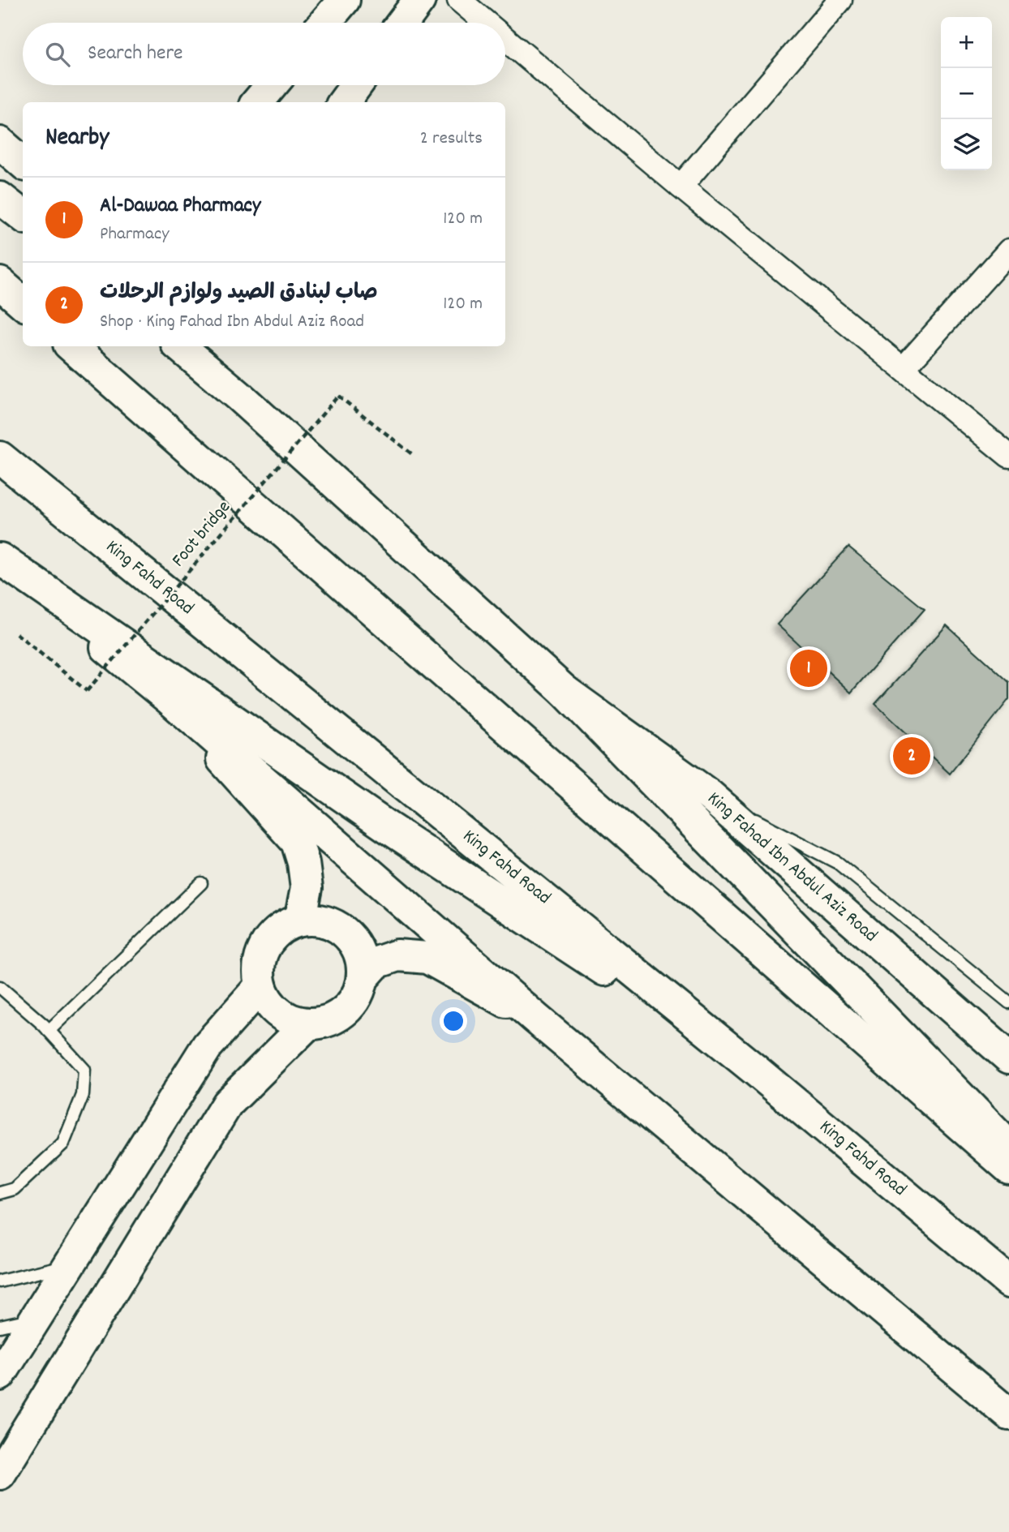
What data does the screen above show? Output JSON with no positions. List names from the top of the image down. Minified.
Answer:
{"streets":{"main road":["King Fahd Road","King Fahad Ibn Abdul Aziz Road"],"path":["Foot bridge"]},"page":{"map_buttons":["+","−"],"search":"Search here","heading":["Nearby","2 results"],"list":[{"mark":"1","name":"Al-Dawaa Pharmacy","note":"Pharmacy","value":"120 m"},{"mark":"2","name":"صاب لبنادق الصيد ولوازم الرحلات","note":"Shop · King Fahad Ibn Abdul Aziz Road","value":"120 m"}],"pins":["1","2"]}}
